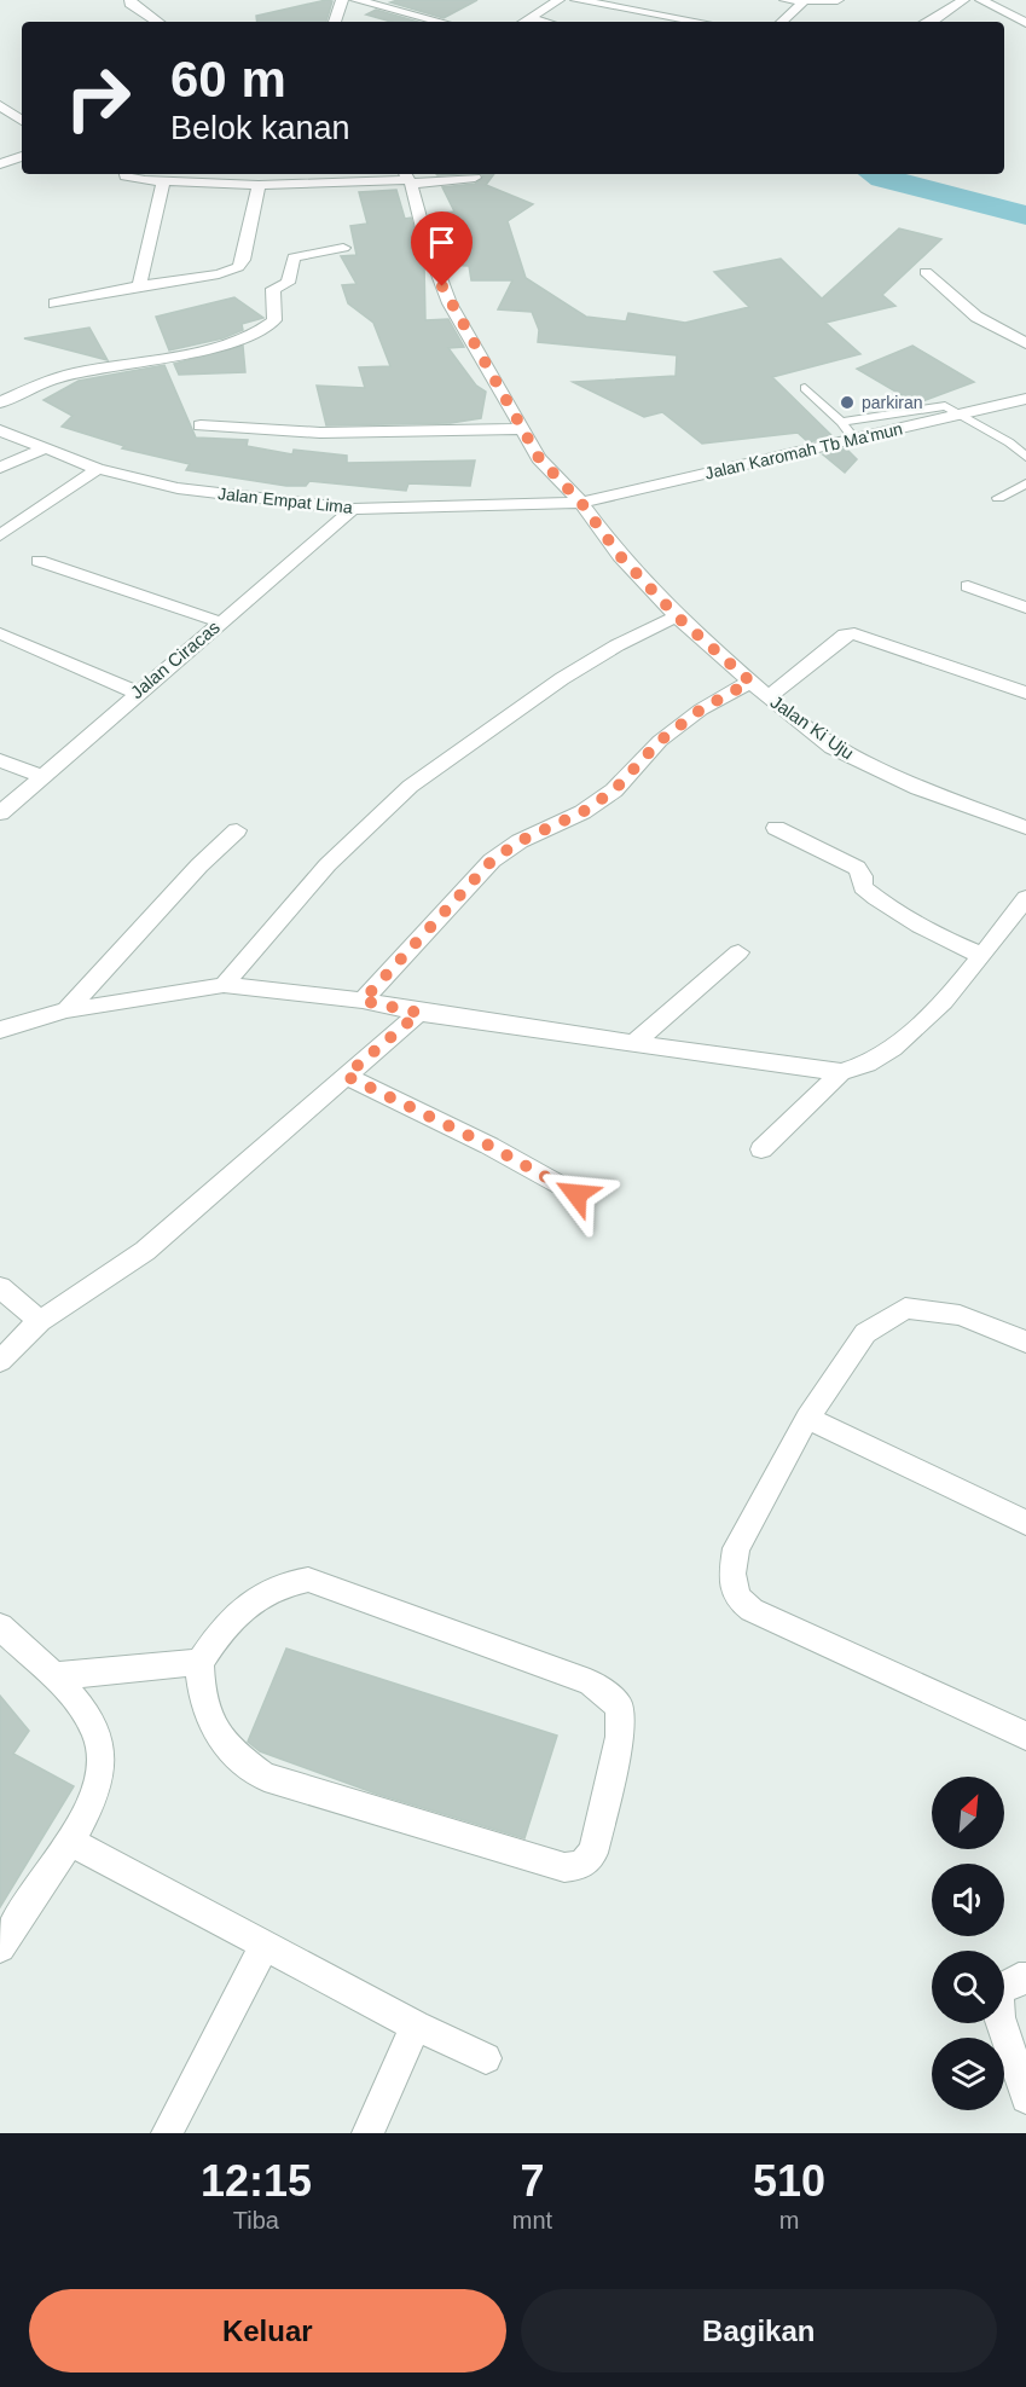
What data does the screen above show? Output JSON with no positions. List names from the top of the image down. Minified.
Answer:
{"streets":{"street":["Jalan Karomah Tb Ma'mun","Jalan Empat Lima","Jalan Ciracas","Jalan Ki Uju"]},"crossings":[["Jalan Karomah Tb Ma'mun","Jalan Empat Lima"],["Jalan Karomah Tb Ma'mun","Jalan Ki Uju"],["Jalan Empat Lima","Jalan Ciracas"],["Jalan Empat Lima","Jalan Ki Uju"]],"places":["parkiran"],"north":"top right","page":{"turn":["60 m","Belok kanan"],"eta":["12:15","Tiba","7","mnt","510","m"],"buttons":["Keluar","Bagikan"]}}
